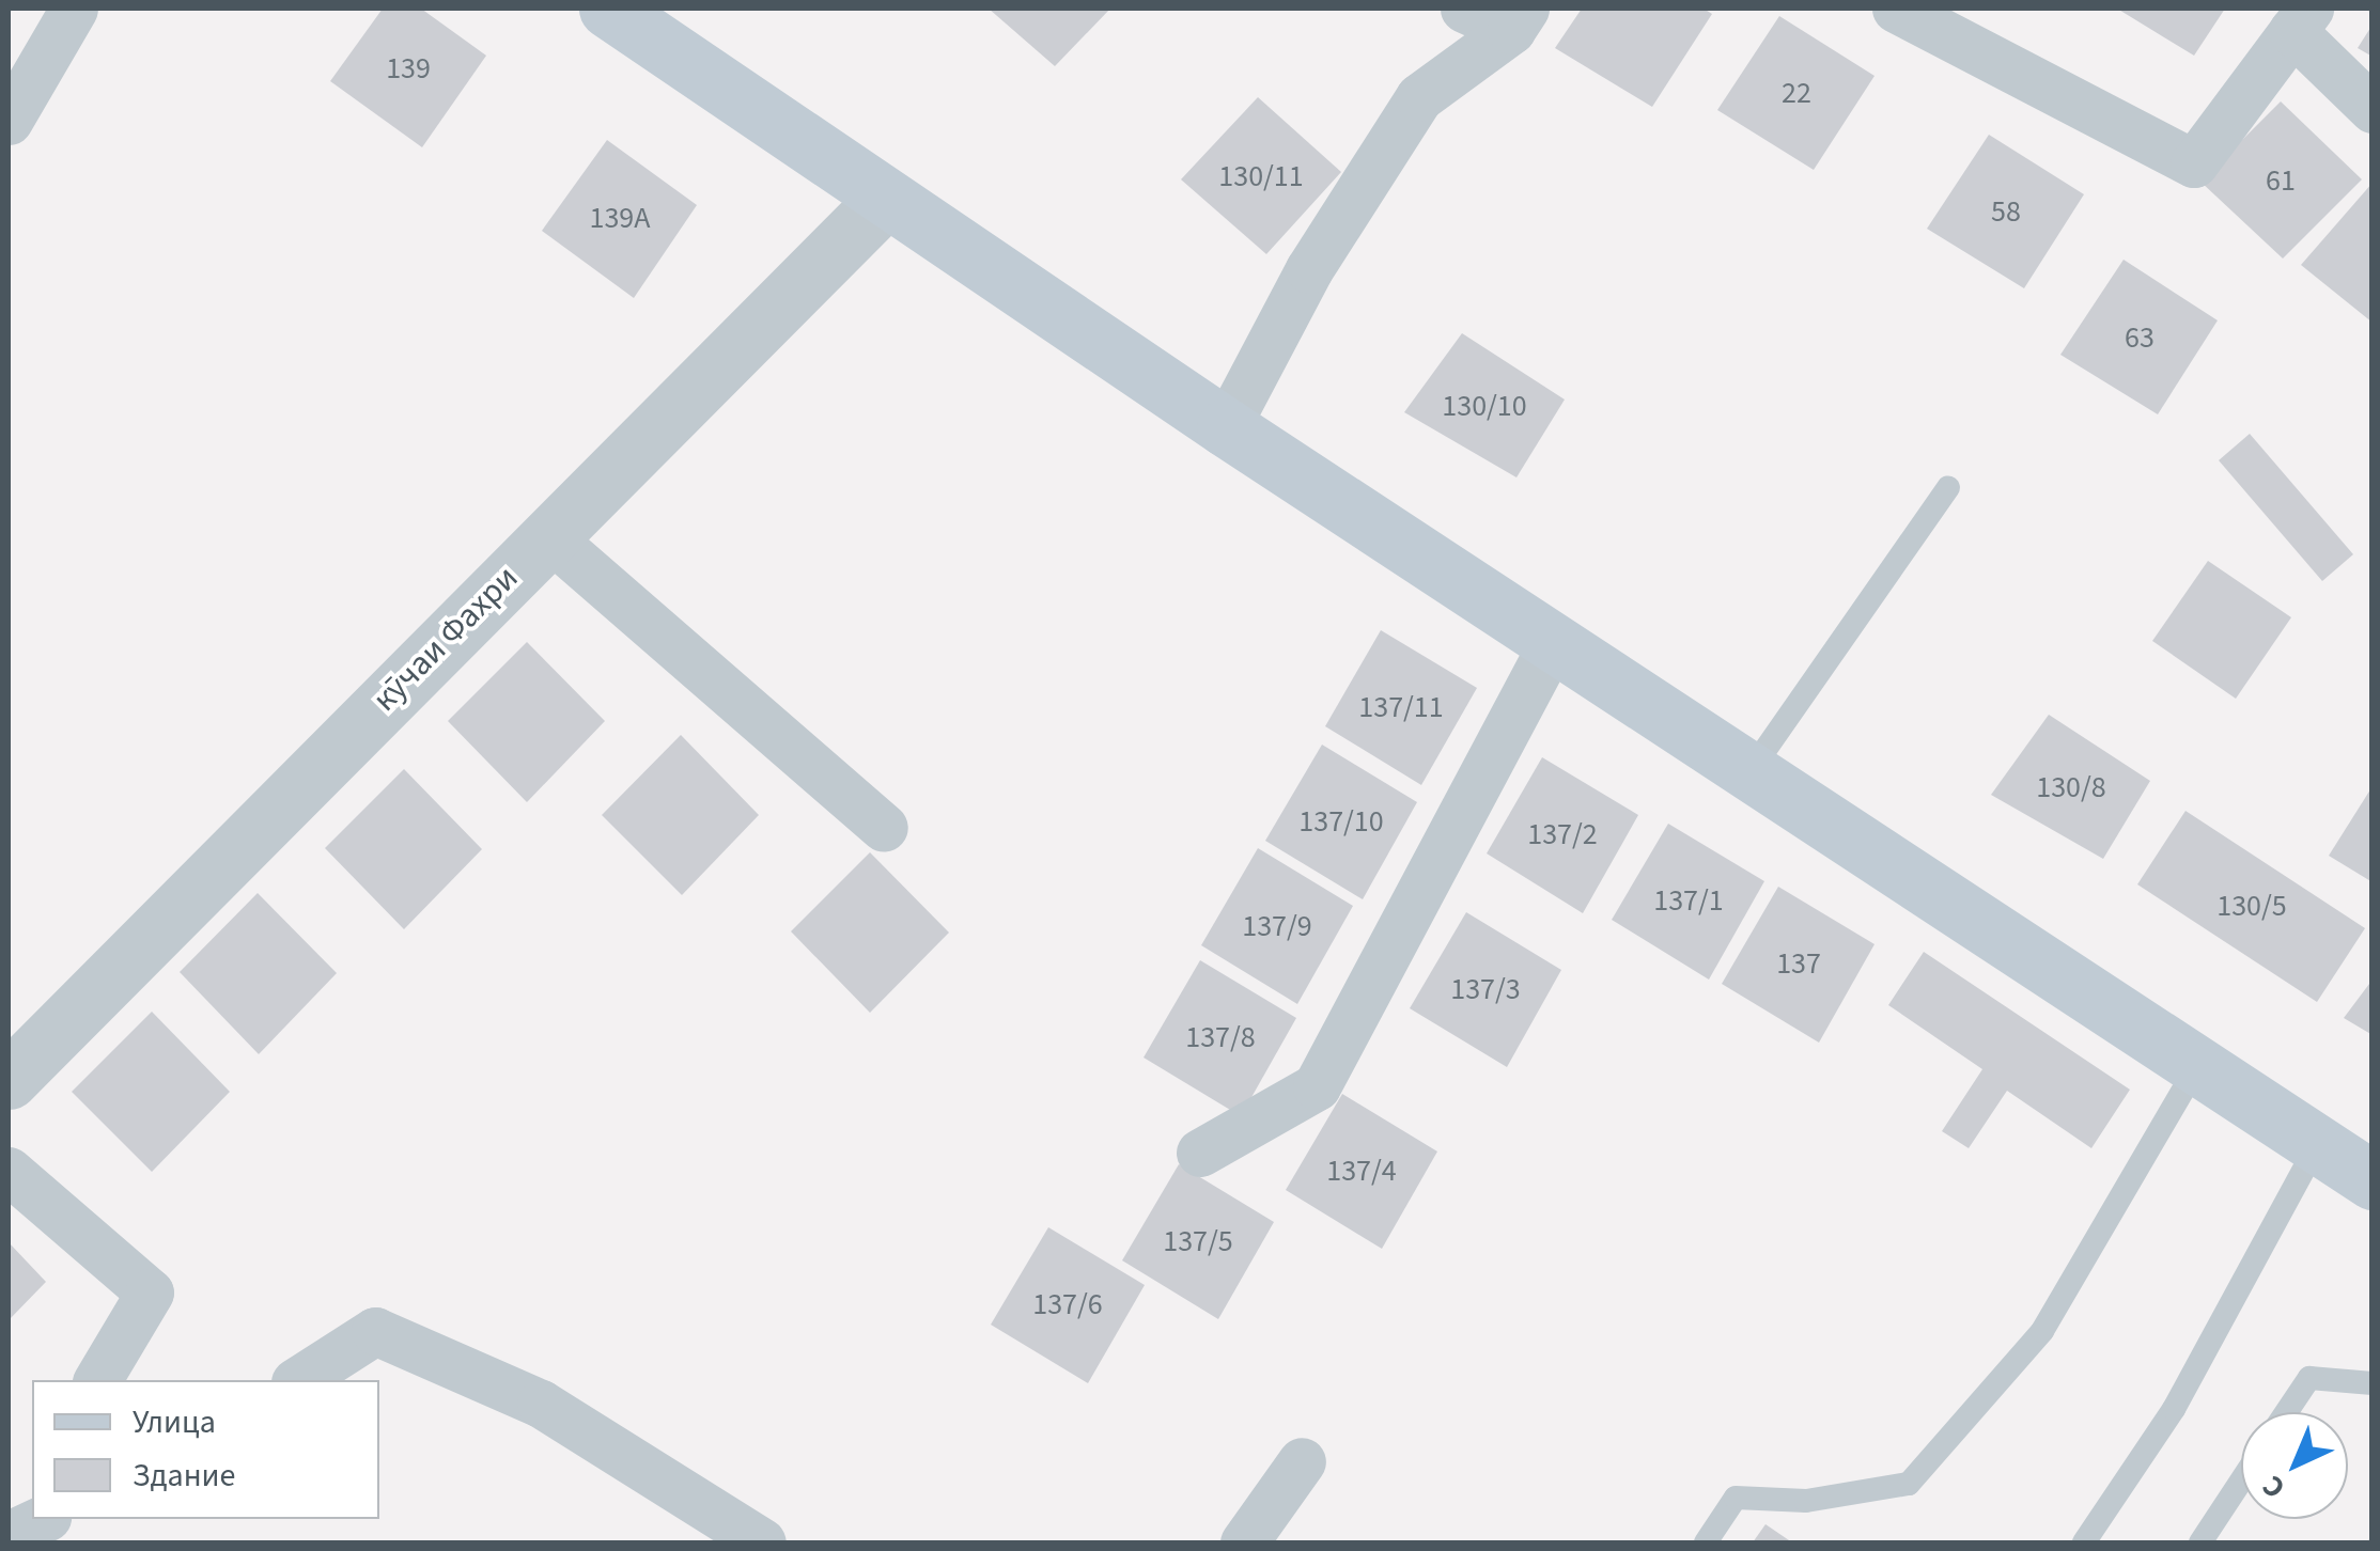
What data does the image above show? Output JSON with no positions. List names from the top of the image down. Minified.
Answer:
{"streets":{"street":["кӯчаи Фахри"]},"house_numbers":["139","22","130/11","61","58","139А","63","130/10","137/11","130/8","137/10","137/2","137/1","130/5","137/9","137","137/3","137/8","137/4","137/5","137/6"],"legend":["Улица","Здание"],"north":"bottom left"}
